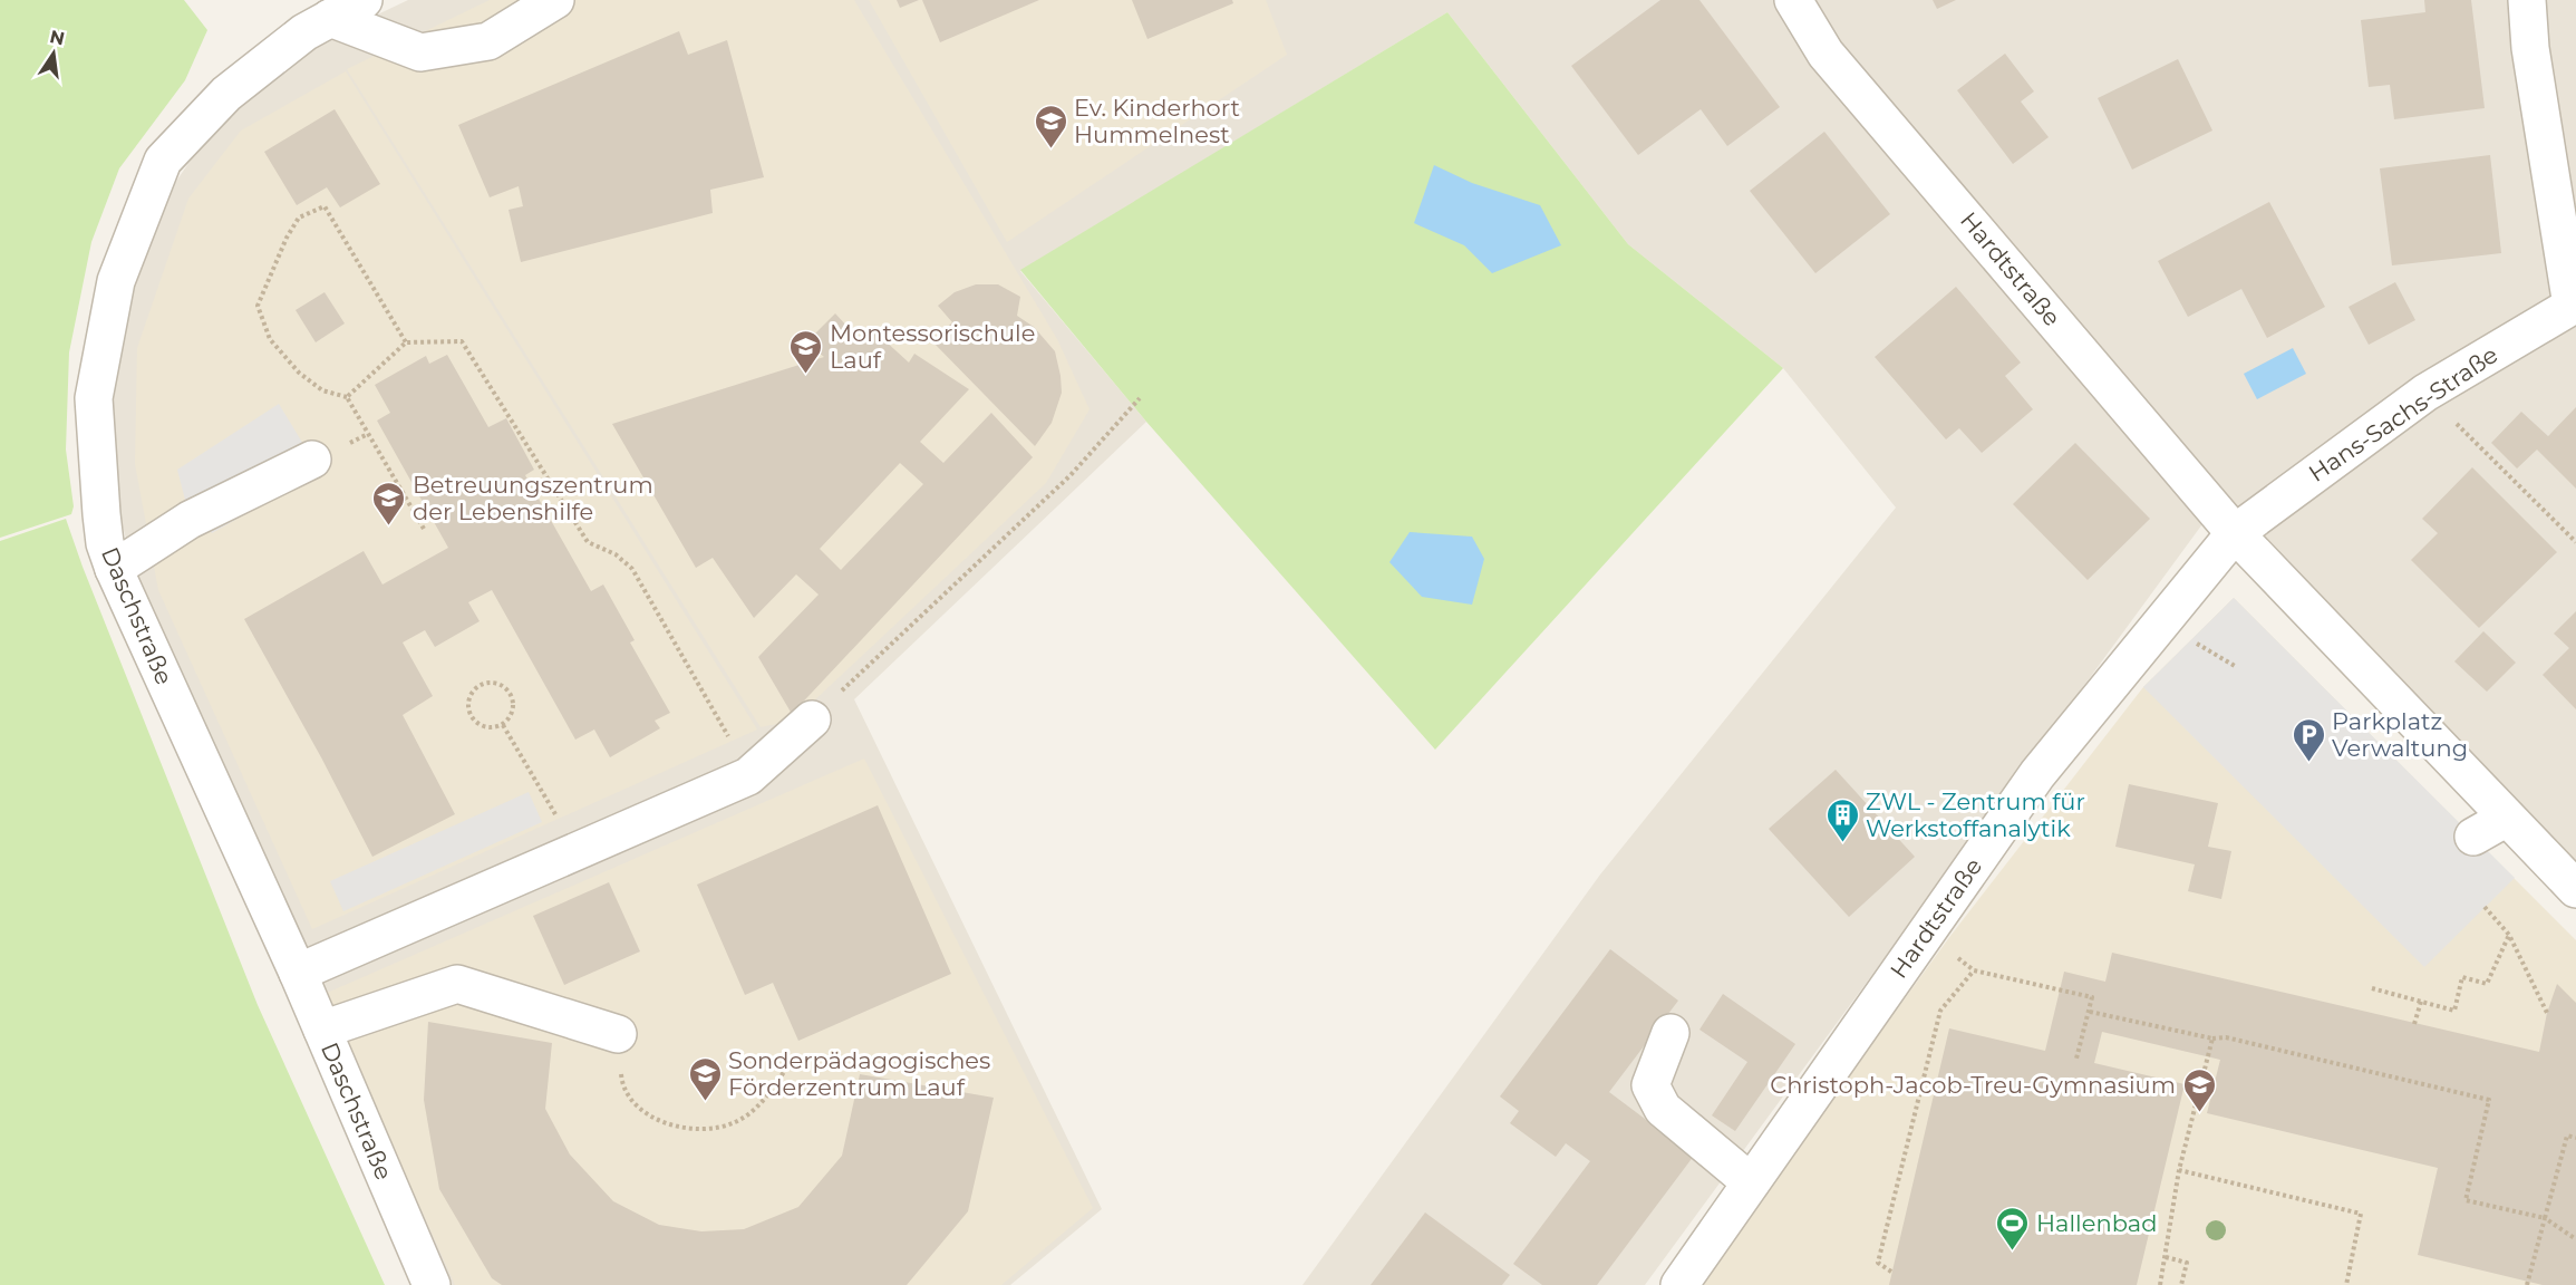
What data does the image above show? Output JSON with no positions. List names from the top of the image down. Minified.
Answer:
{"streets":{"street":["Hardtstraße","Hans-Sachs-Straße","Daschstraße"]},"crossings":[["Hardtstraße","Hans-Sachs-Straße"]],"places":{"school or university":["Ev. Kinderhort Hummelnest","Montessorischule Lauf","Betreuungszentrum der Lebenshilfe","Sonderpädagogisches Förderzentrum Lauf","Christoph-Jacob-Treu-Gymnasium"],"parking":["Parkplatz Verwaltung"],"building":["ZWL - Zentrum für Werkstoffanalytik"],"sports":["Hallenbad"]},"north":"top"}
